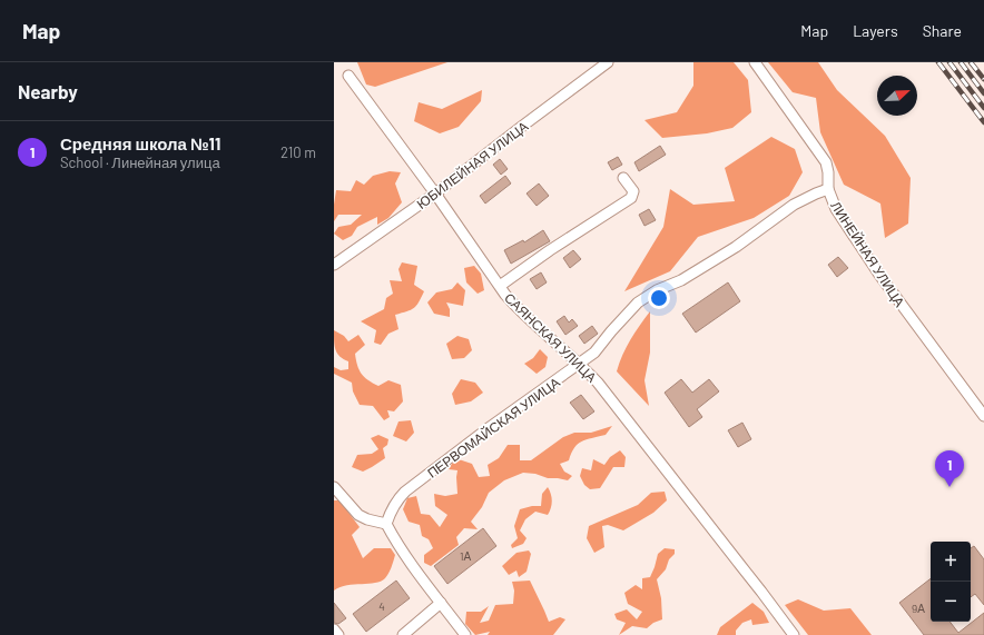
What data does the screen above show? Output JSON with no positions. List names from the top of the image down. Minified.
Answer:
{"streets":{"street":["ЮБИЛЕЙНАЯ УЛИЦА","ЛИНЕЙНАЯ УЛИЦА","САЯНСКАЯ УЛИЦА","ПЕРВОМАЙСКАЯ УЛИЦА"]},"crossings":[["ЮБИЛЕЙНАЯ УЛИЦА","САЯНСКАЯ УЛИЦА"],["ЛИНЕЙНАЯ УЛИЦА","ПЕРВОМАЙСКАЯ УЛИЦА"],["САЯНСКАЯ УЛИЦА","ПЕРВОМАЙСКАЯ УЛИЦА"]],"house_numbers":["1А","4","9А"],"north":"top right","page":{"header":"Map","nav":["Map","Layers","Share"],"heading":"Nearby","list":[{"mark":"1","name":"Средняя школа №11","note":"School · Линейная улица","value":"210 m"}],"pins":"1","map_buttons":["+","−"]}}
